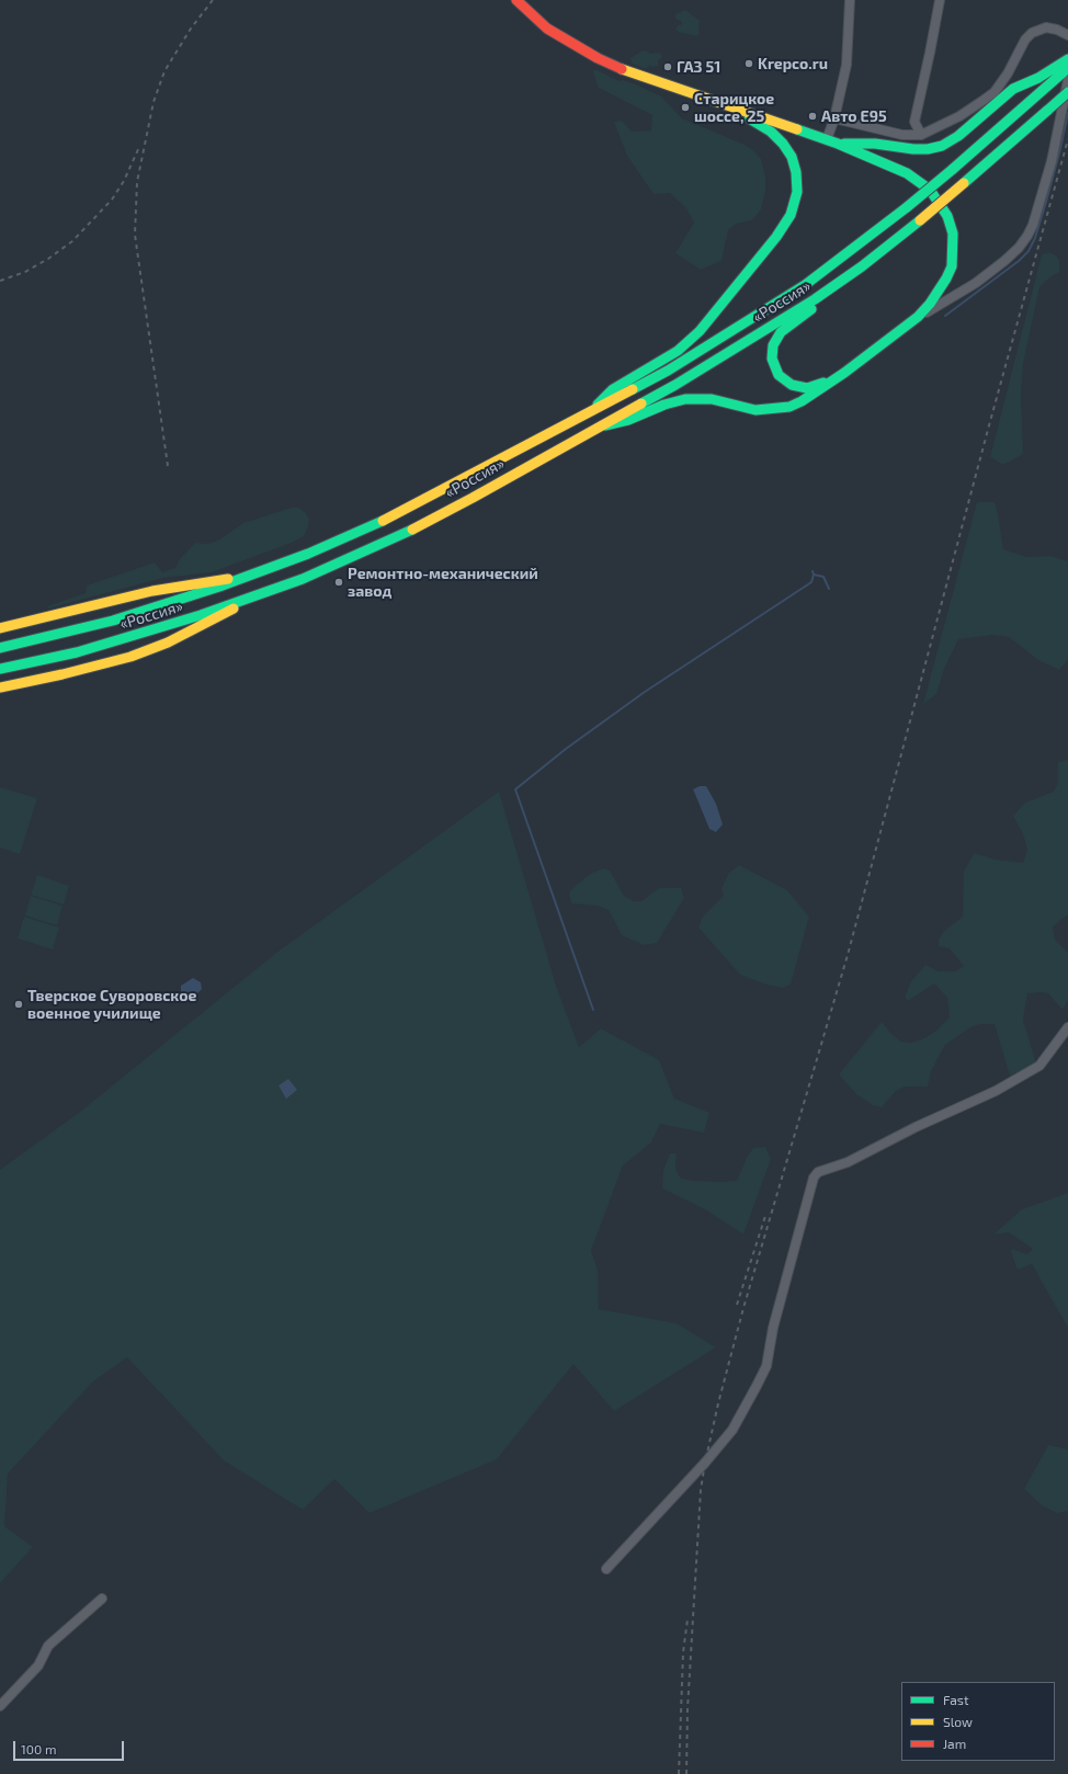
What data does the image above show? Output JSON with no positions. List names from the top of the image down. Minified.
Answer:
{"streets":{"main road":["«Россия»"]},"places":["Krepco.ru","ГАЗ 51","Старицкое шоссе, 25","Авто E95","Ремонтно-механический завод","Тверское Суворовское военное училище"],"legend":["Fast","Slow","Jam"],"scale_bar":"100 m"}
